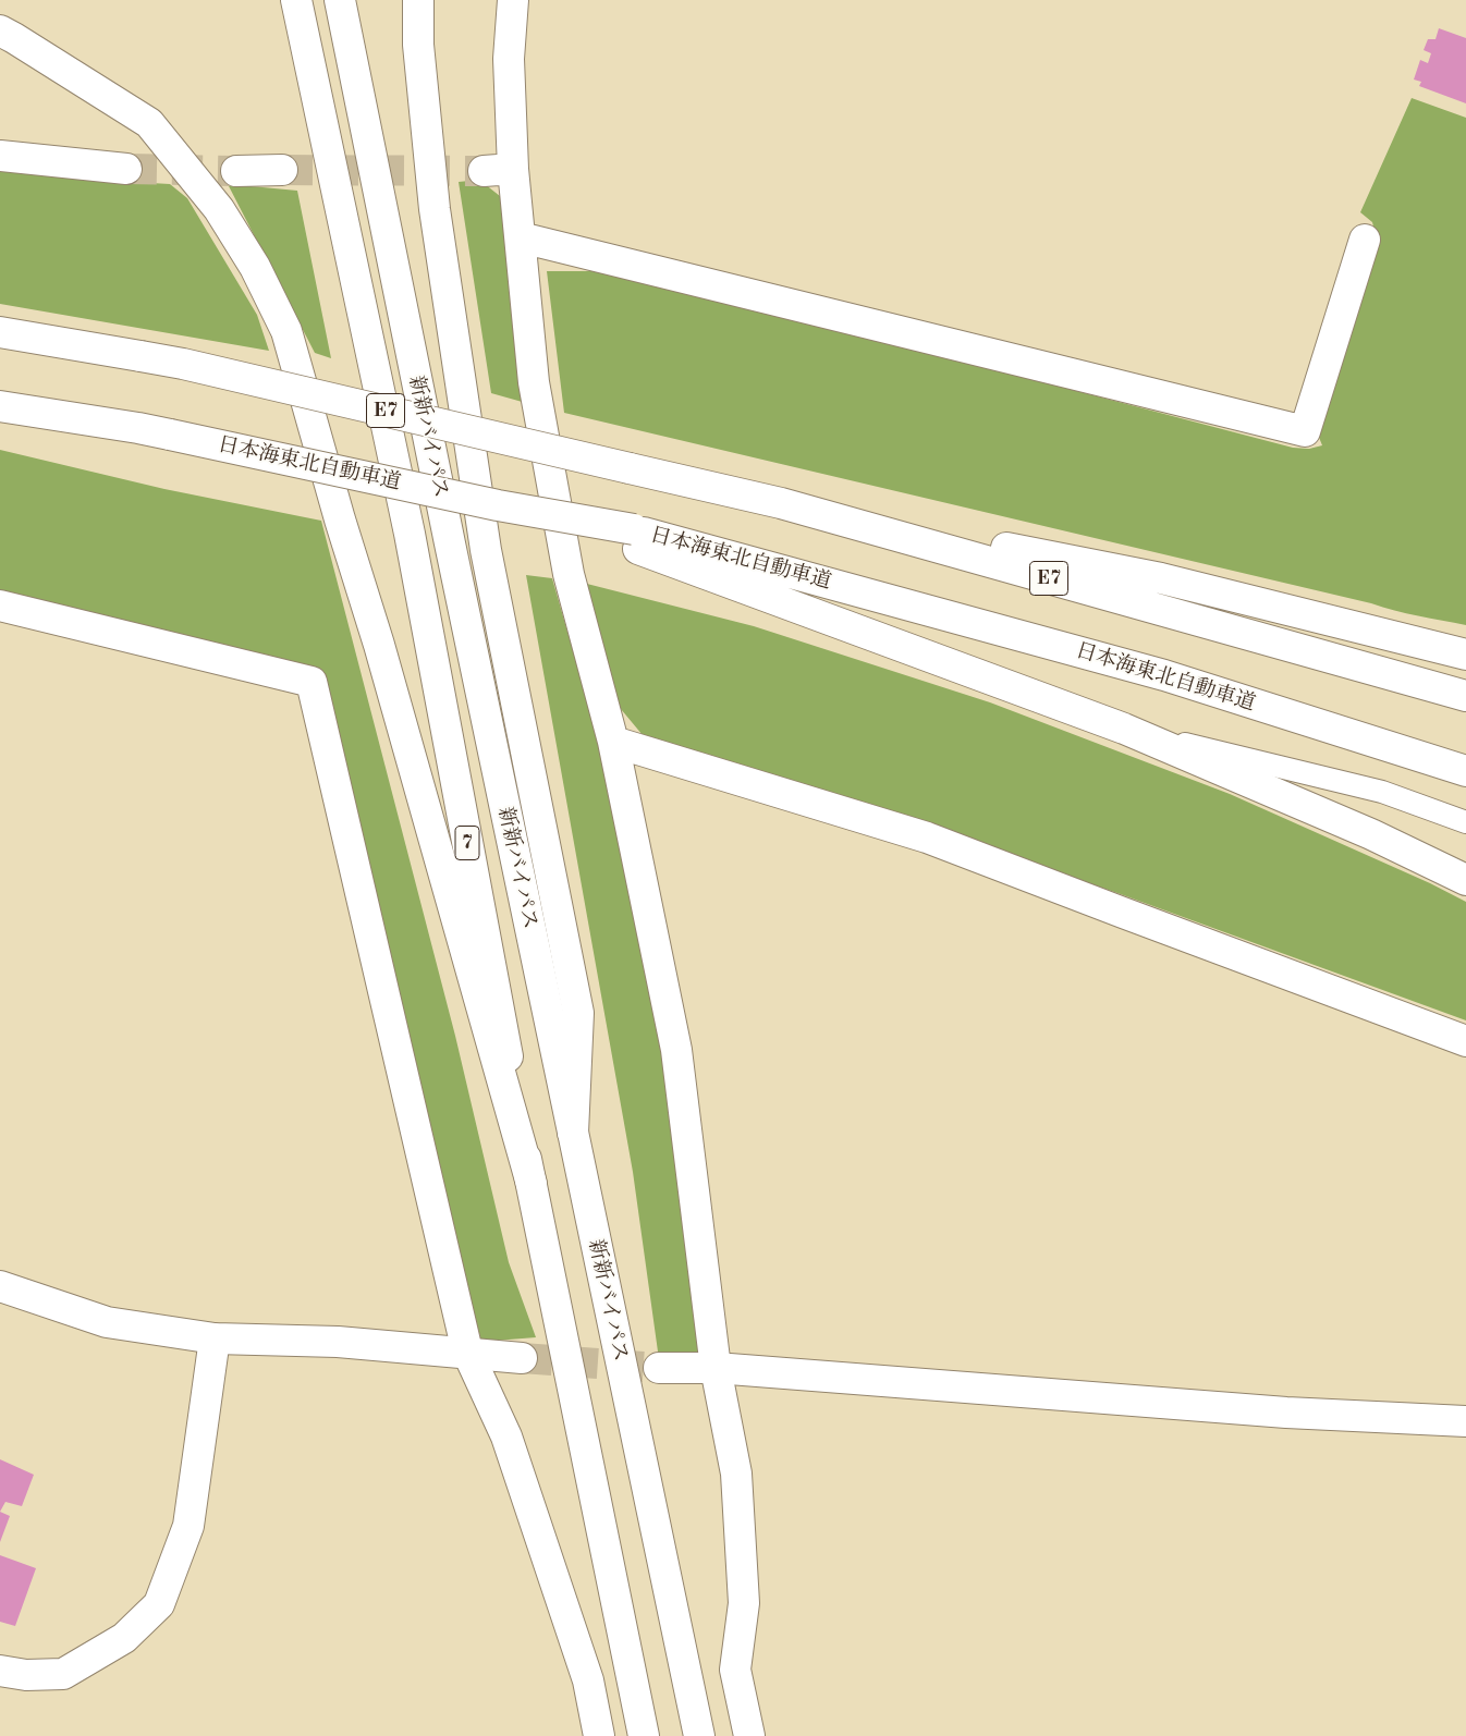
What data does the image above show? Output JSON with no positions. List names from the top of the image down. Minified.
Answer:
{"streets":{"main road":["E7","新新バイパス","日本海東北自動車道","7"]}}
